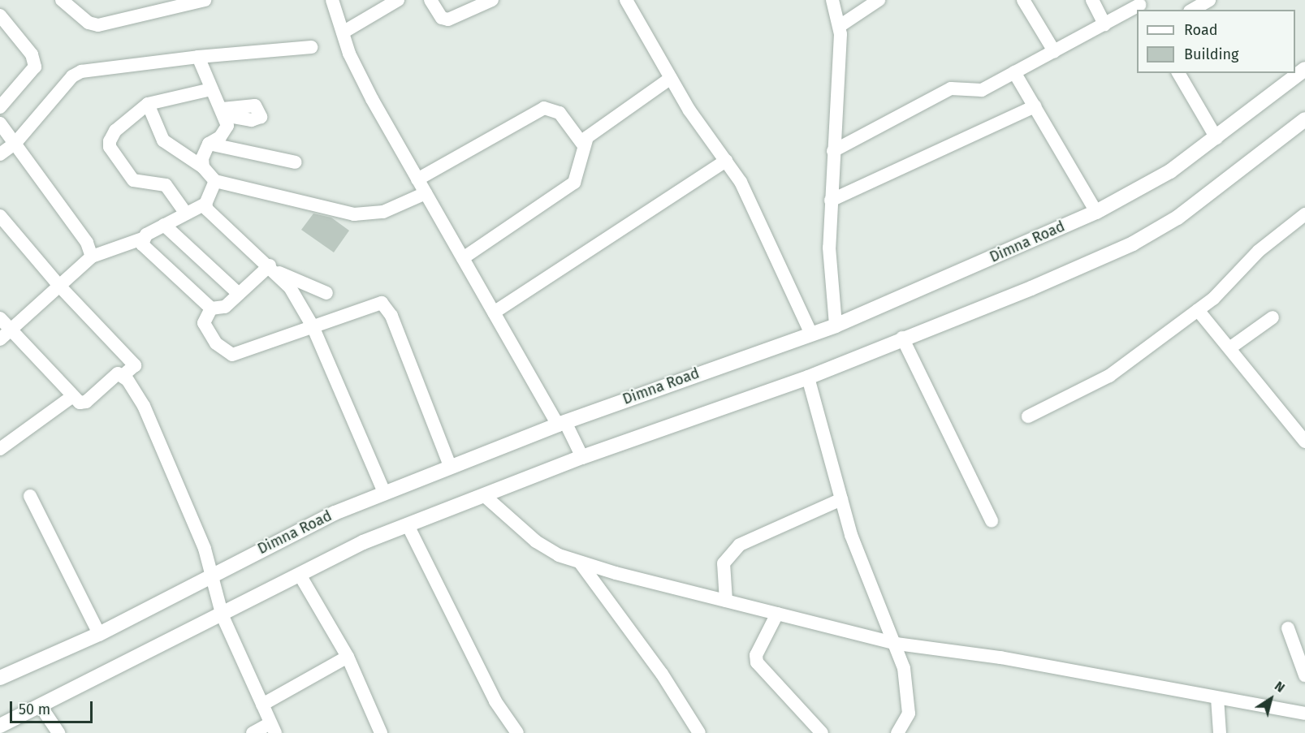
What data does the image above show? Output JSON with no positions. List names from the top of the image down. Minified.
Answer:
{"streets":{"street":["Dimna Road"]},"legend":["Road","Building"],"scale_bar":"50 m","north":"top right"}
